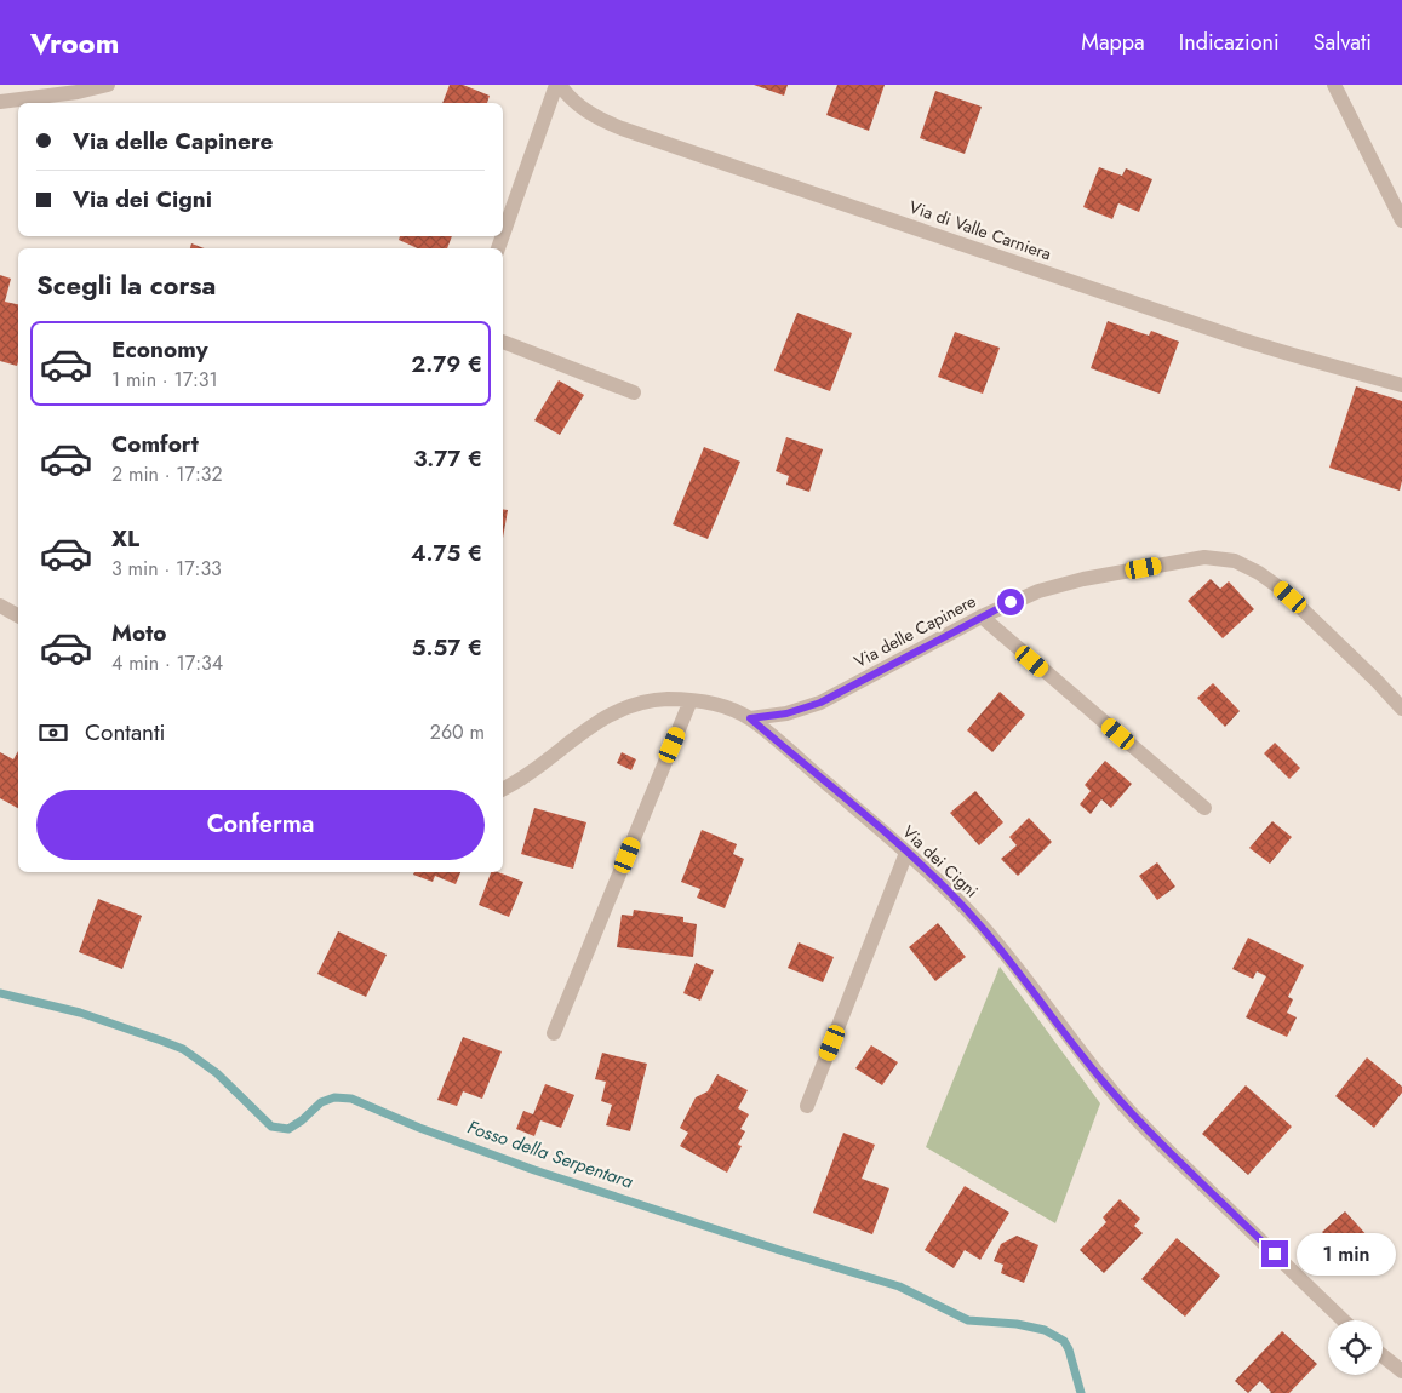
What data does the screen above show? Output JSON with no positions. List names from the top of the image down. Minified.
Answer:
{"streets":{"street":["Via di Valle Carniera","Via delle Capinere","Via dei Cigni"]},"crossings":[["Via delle Capinere","Via dei Cigni"]],"water":["Fosso della Serpentara"],"page":{"header":"Vroom","nav":["Mappa","Indicazioni","Salvati"],"banner":["Via delle Capinere","Via dei Cigni"],"heading":"Scegli la corsa","list":[{"name":"Economy","note":"1 min · 17:31","value":"2.79 €"},{"name":"Comfort","note":"2 min · 17:32","value":"3.77 €"},{"name":"XL","note":"3 min · 17:33","value":"4.75 €"},{"name":"Moto","note":"4 min · 17:34","value":"5.57 €"}],"pay":["Contanti","260 m"],"buttons":"Conferma","bubble":"1 min"}}
